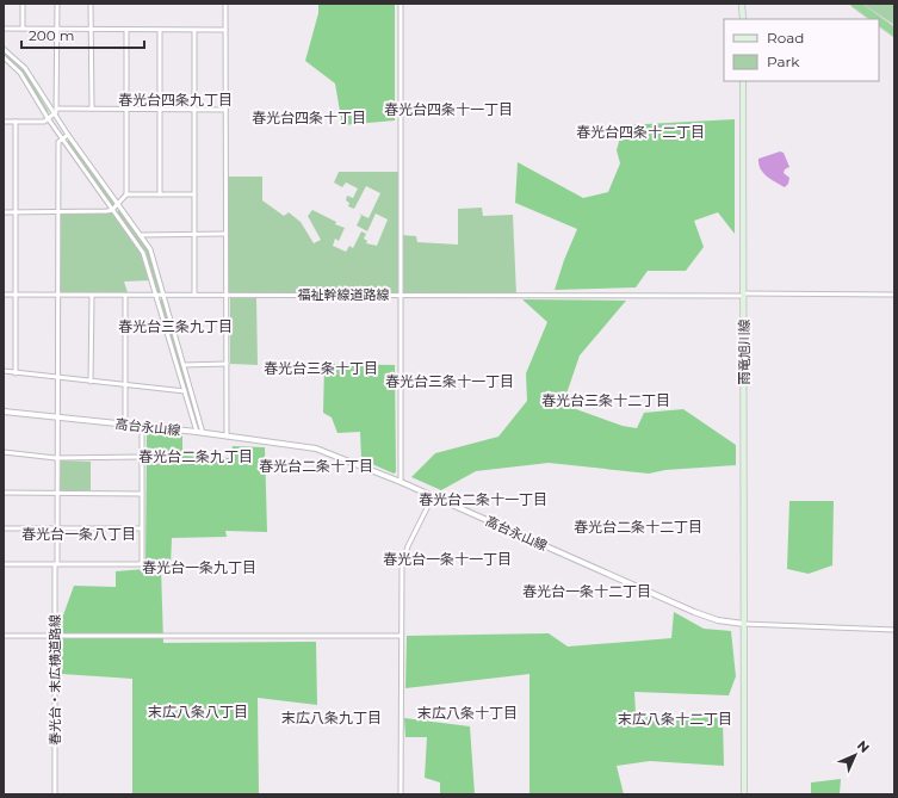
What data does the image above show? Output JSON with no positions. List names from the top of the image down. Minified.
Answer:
{"streets":{"main road":["雨竜旭川線"],"street":["福祉幹線道路線","高台永山線","春光台・末広横道路線"]},"crossings":[["福祉幹線道路線","春光台・末広横道路線"],["雨竜旭川線","高台永山線"],["高台永山線","春光台・末広横道路線"]],"districts":["春光台四条九丁目","春光台四条十一丁目","春光台四条十丁目","春光台四条十二丁目","春光台三条九丁目","春光台三条十丁目","春光台三条十一丁目","春光台三条十二丁目","春光台二条九丁目","春光台二条十丁目","春光台二条十一丁目","春光台二条十二丁目","春光台一条八丁目","春光台一条十一丁目","春光台一条九丁目","春光台一条十二丁目","末広八条八丁目","末広八条十丁目","末広八条九丁目","末広八条十二丁目"],"legend":["Road","Park"],"scale_bar":"200 m","north":"top right"}
